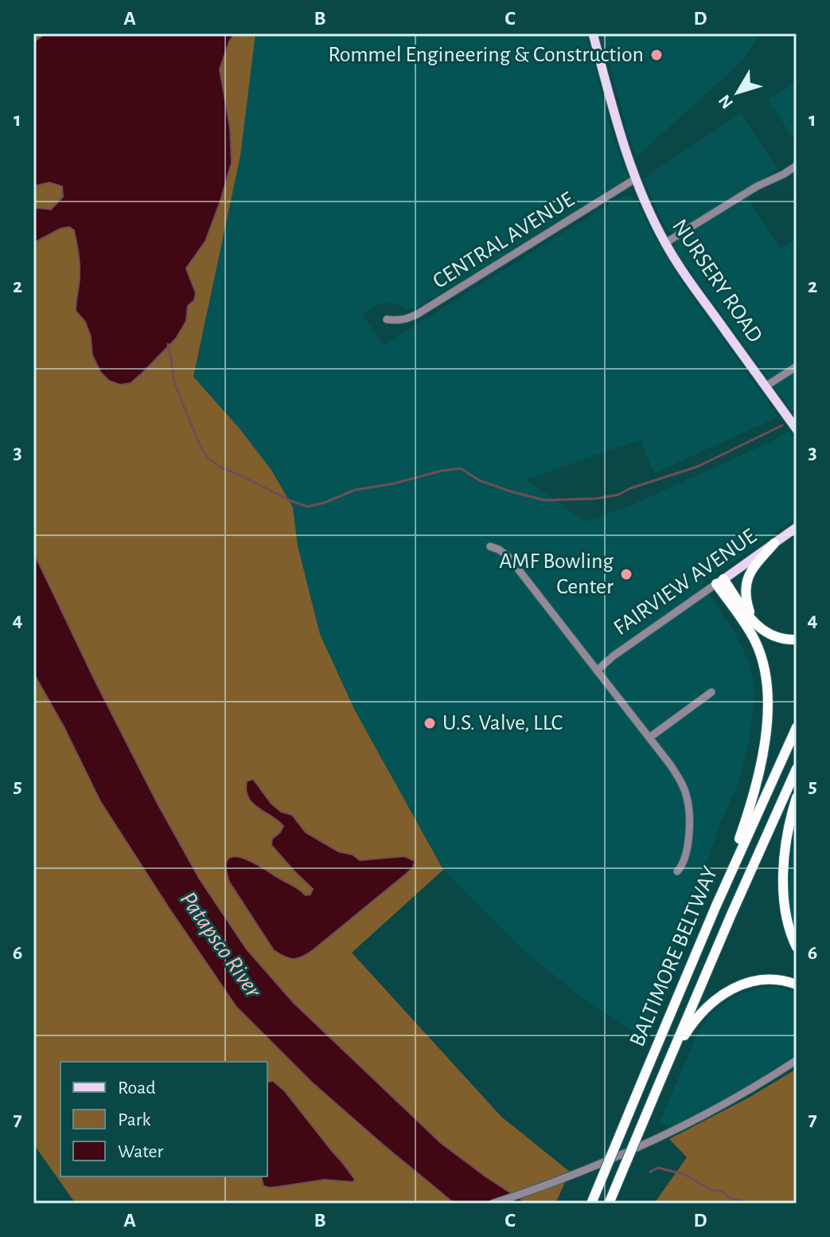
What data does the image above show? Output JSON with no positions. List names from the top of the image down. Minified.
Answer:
{"streets":{"highway":["BALTIMORE BELTWAY"],"main road":["NURSERY ROAD","FAIRVIEW AVENUE"],"street":["CENTRAL AVENUE"]},"crossings":[["CENTRAL AVENUE","NURSERY ROAD"]],"water":["Patapsco River"],"places":["Rommel Engineering & Construction","AMF Bowling Center","U.S. Valve, LLC"],"legend":["Road","Park","Water"],"north":"bottom left","grid":{"columns":["A","B","C","D"],"rows":["1","2","3","4","5","6","7"]}}
